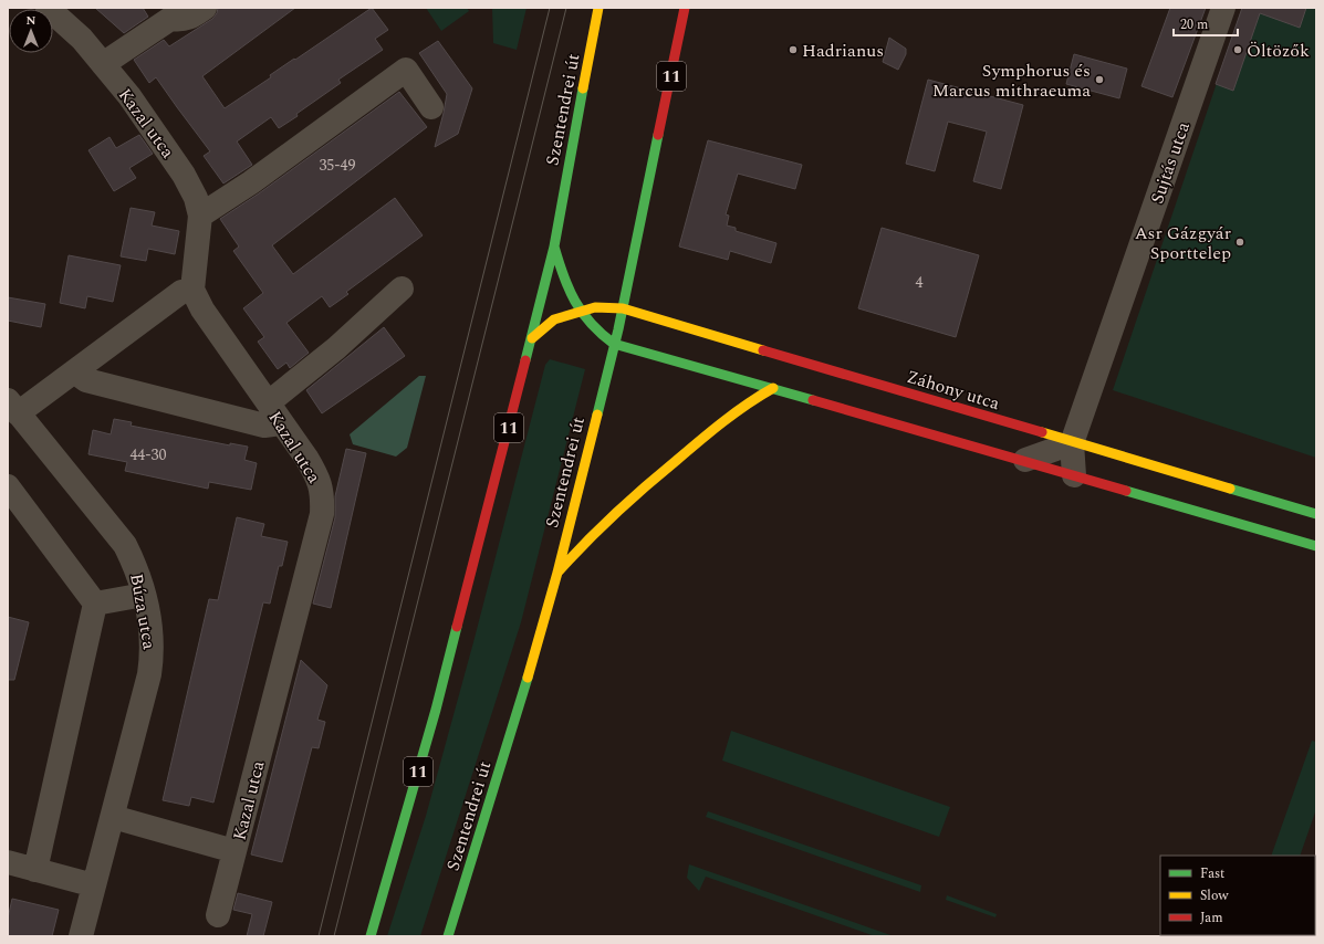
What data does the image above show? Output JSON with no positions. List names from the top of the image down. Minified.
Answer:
{"streets":{"main road":["11","Szentendrei út","Záhony utca"],"street":["Kazal utca","Sujtás utca","Búza utca"]},"crossings":[["Szentendrei út","Záhony utca"],["Kazal utca","Búza utca"],["Sujtás utca","Záhony utca"]],"places":["Hadrianus","Öltözők","Symphorus és Marcus mithraeuma","Asr Gázgyár Sporttelep"],"house_numbers":["35-49","4","44-30"],"legend":["Fast","Slow","Jam"],"scale_bar":"20 m","north":"top"}
